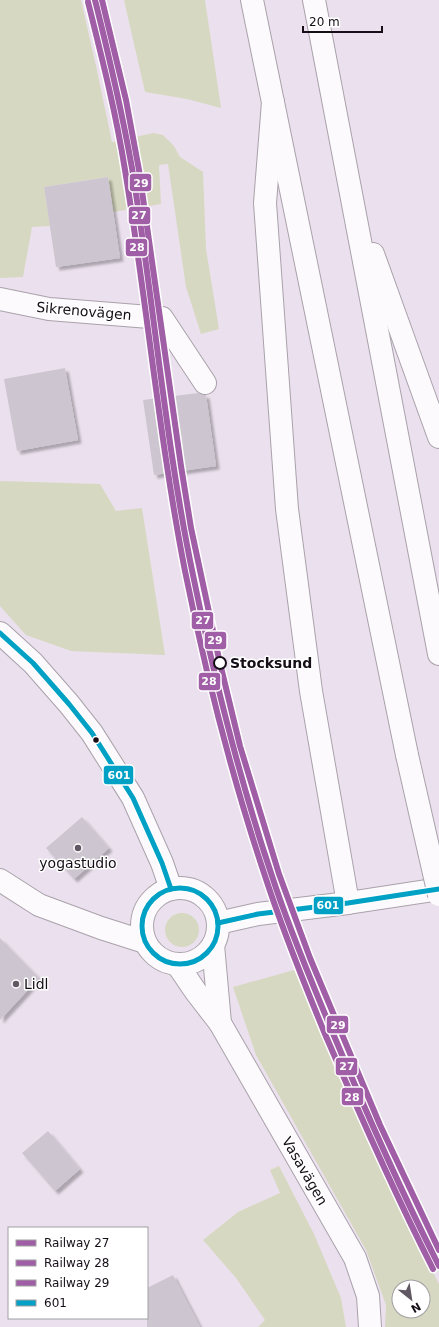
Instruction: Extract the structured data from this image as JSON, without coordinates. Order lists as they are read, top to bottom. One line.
{"streets":{"main road":["Sikrenovägen","Vasavägen"]},"places":["Stocksund","yogastudio","Lidl"],"lines":["rail line 27","rail line 29","rail line 28","transit line 601"],"legend":["Railway 27","Railway 28","Railway 29","601"],"scale_bar":"20 m","north":"bottom right"}
